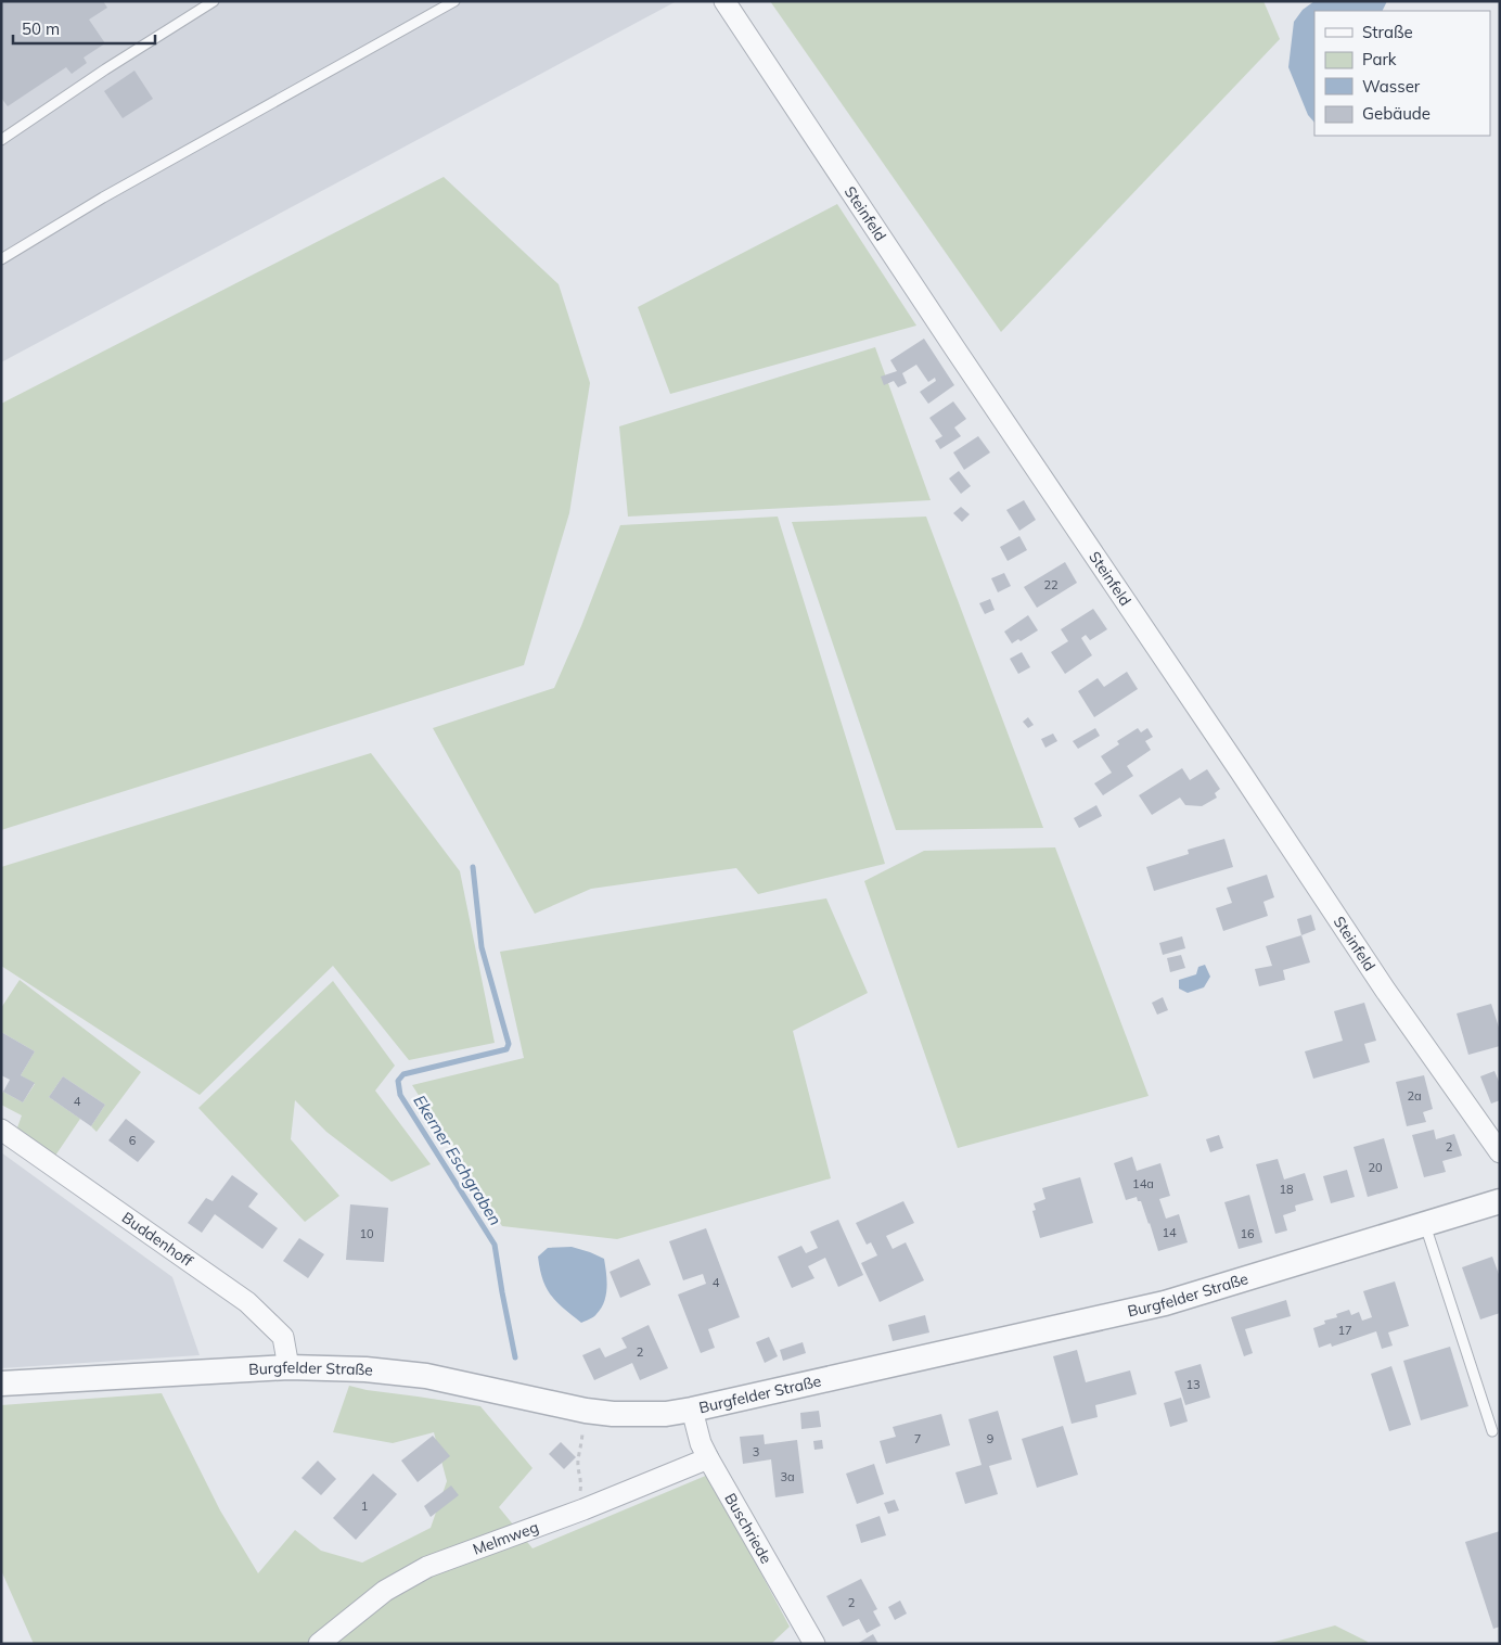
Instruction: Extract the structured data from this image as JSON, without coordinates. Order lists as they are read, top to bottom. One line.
{"streets":{"street":["Steinfeld","Buddenhoff","Burgfelder Straße","Buschriede","Melmweg"]},"crossings":[["Buddenhoff","Burgfelder Straße"],["Burgfelder Straße","Buschriede"],["Buschriede","Melmweg"]],"water":["Ekerner Eschgraben"],"house_numbers":["22","2a","4","6","2","20","14a","18","14","10","16","4","17","2","13","7","9","3","3a","1","2"],"legend":["Straße","Park","Wasser","Gebäude"],"scale_bar":"50 m"}
